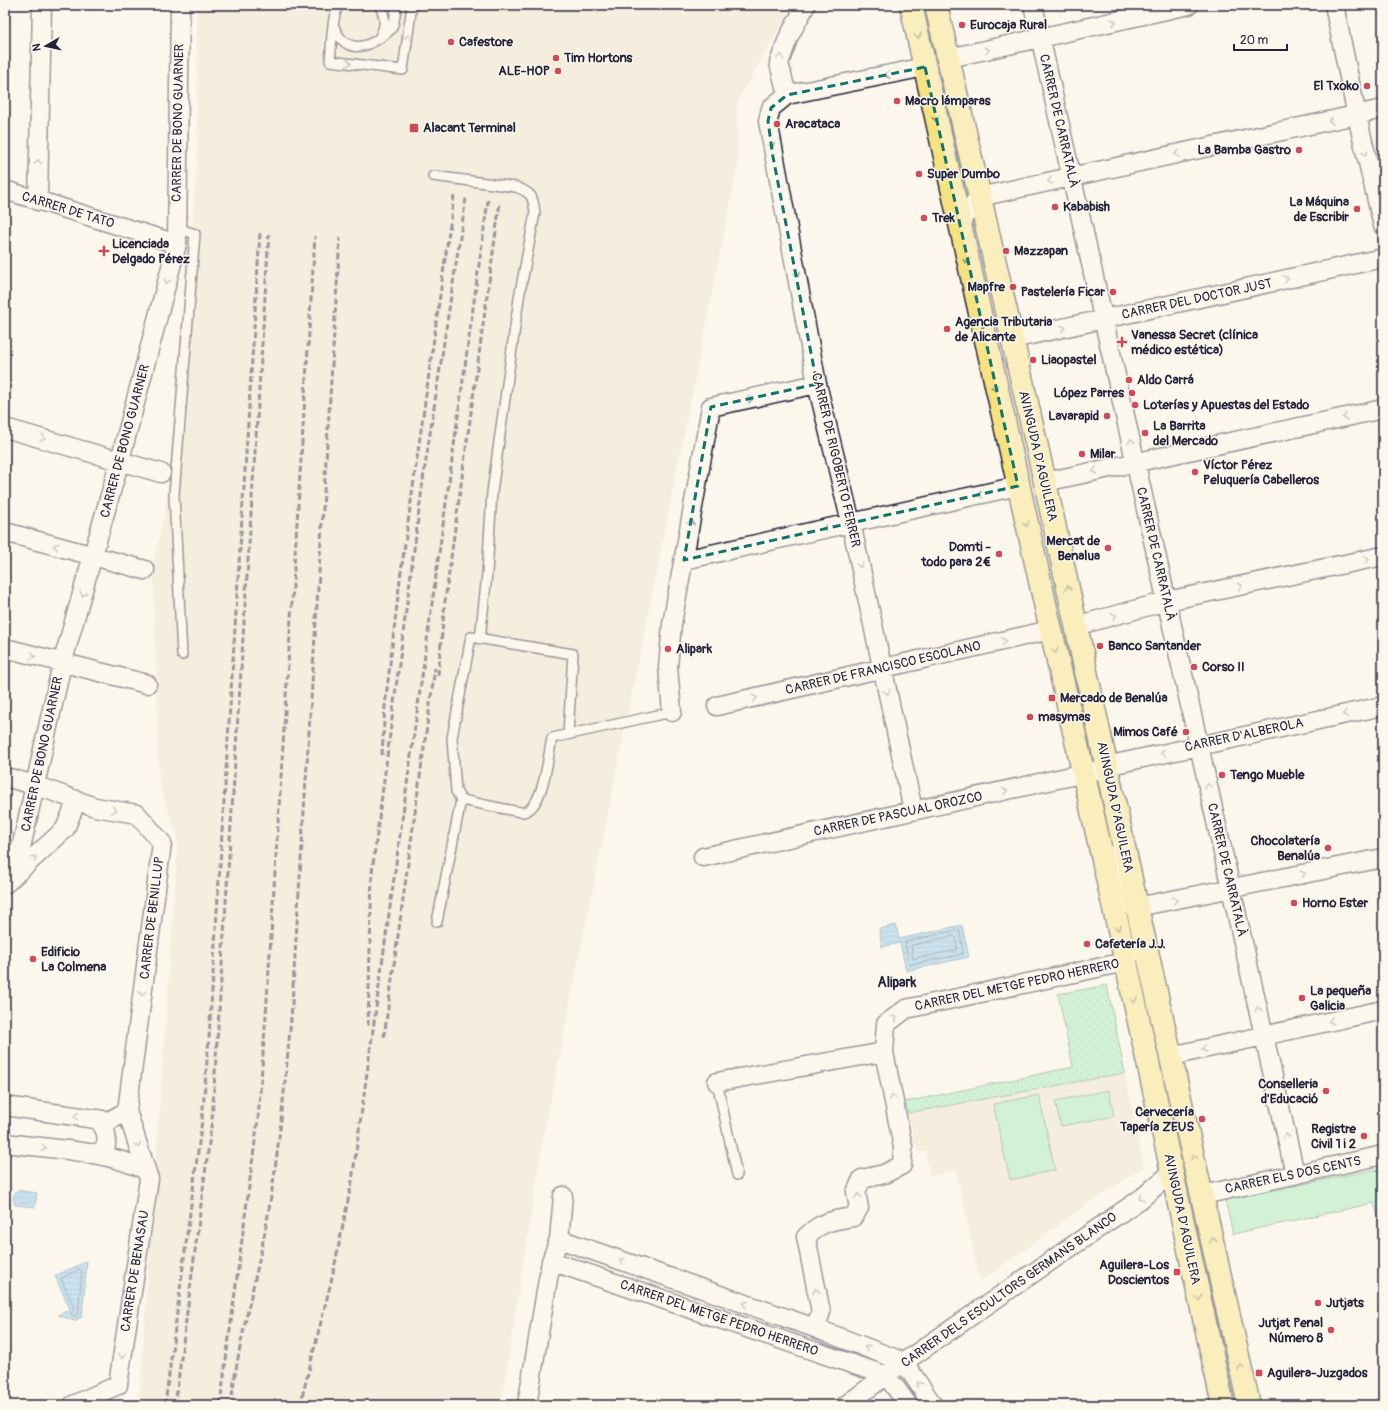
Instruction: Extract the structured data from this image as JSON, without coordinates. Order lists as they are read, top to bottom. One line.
{"streets":{"main road":["AVINGUDA D'AGUILERA"],"street":["CARRER DE CARRATALÀ","CARRER DE BONO GUARNER","CARRER DE TATO","CARRER DEL DOCTOR JUST","CARRER DE RIGOBERTO FERRER","CARRER DE FRANCISCO ESCOLANO","CARRER D'ALBEROLA","CARRER DE PASCUAL OROZCO","CARRER DE BENILLUP","CARRER DEL METGE PEDRO HERRERO","CARRER ELS DOS CENTS","CARRER DE BENASAU","CARRER DELS ESCULTORS GERMANS BLANCO"]},"crossings":[["CARRER DE CARRATALÀ","CARRER DEL DOCTOR JUST"],["CARRER DE CARRATALÀ","CARRER D'ALBEROLA"],["CARRER DE CARRATALÀ","CARRER ELS DOS CENTS"],["CARRER DE BONO GUARNER","CARRER DE TATO"],["CARRER DE BONO GUARNER","CARRER DE BENILLUP"],["CARRER DEL DOCTOR JUST","AVINGUDA D'AGUILERA"],["AVINGUDA D'AGUILERA","CARRER DE FRANCISCO ESCOLANO"],["AVINGUDA D'AGUILERA","CARRER D'ALBEROLA"],["AVINGUDA D'AGUILERA","CARRER DE PASCUAL OROZCO"],["AVINGUDA D'AGUILERA","CARRER DEL METGE PEDRO HERRERO"],["AVINGUDA D'AGUILERA","CARRER ELS DOS CENTS"],["AVINGUDA D'AGUILERA","CARRER DELS ESCULTORS GERMANS BLANCO"],["CARRER DE RIGOBERTO FERRER","CARRER DE FRANCISCO ESCOLANO"],["CARRER DE RIGOBERTO FERRER","CARRER DE PASCUAL OROZCO"],["CARRER D'ALBEROLA","CARRER DE PASCUAL OROZCO"],["CARRER DE BENILLUP","CARRER DE BENASAU"],["CARRER DEL METGE PEDRO HERRERO","CARRER DELS ESCULTORS GERMANS BLANCO"]],"one_way":["CARRER DE CARRATALÀ","CARRER DE RIGOBERTO FERRER","CARRER DE PASCUAL OROZCO","CARRER DE BENILLUP","CARRER DE BENASAU","CARRER DELS ESCULTORS GERMANS BLANCO"],"districts":["Alipark"],"places":{"other":["Eurocaja Rural","Cafestore","Tim Hortons","ALE-HOP","El Txoko","Macro lámparas","Aracataca","La Bamba Gastro","Super Dumbo","Kababish","La Máquina de Escribir","Trek","Mazzapan","Mapfre","Pastelería Ficar","Agencia Tributaria de Alicante","Liaopastel","Aldo Carrá","López Parres","Loterías y Apuestas del Estado","Lavarapid","La Barrita del Mercado","Milar","Víctor Pérez Peluquería Cabelleros","Mercat de Benalua","Domti - todo para 2€","Banco Santander","Alipark","Corso II","masymas","Mimos Café","Tengo Mueble","Chocolatería Benalúa","Horno Ester","Cafetería J.J.","Edificio La Colmena","La pequeña Galicia","Conselleria d'Educació","Cervecería Tapería ZEUS","Registre Civil 1 i 2","Jutjats","Jutjat Penal Número 8"],"transit":["Alacant Terminal","Mercado de Benalúa","Aguilera-Los Doscientos","Aguilera-Juzgados"],"health":["Licenciada Delgado Pérez","Vanessa Secret (clínica médico estética)"]},"scale_bar":"20 m","north":"left"}
